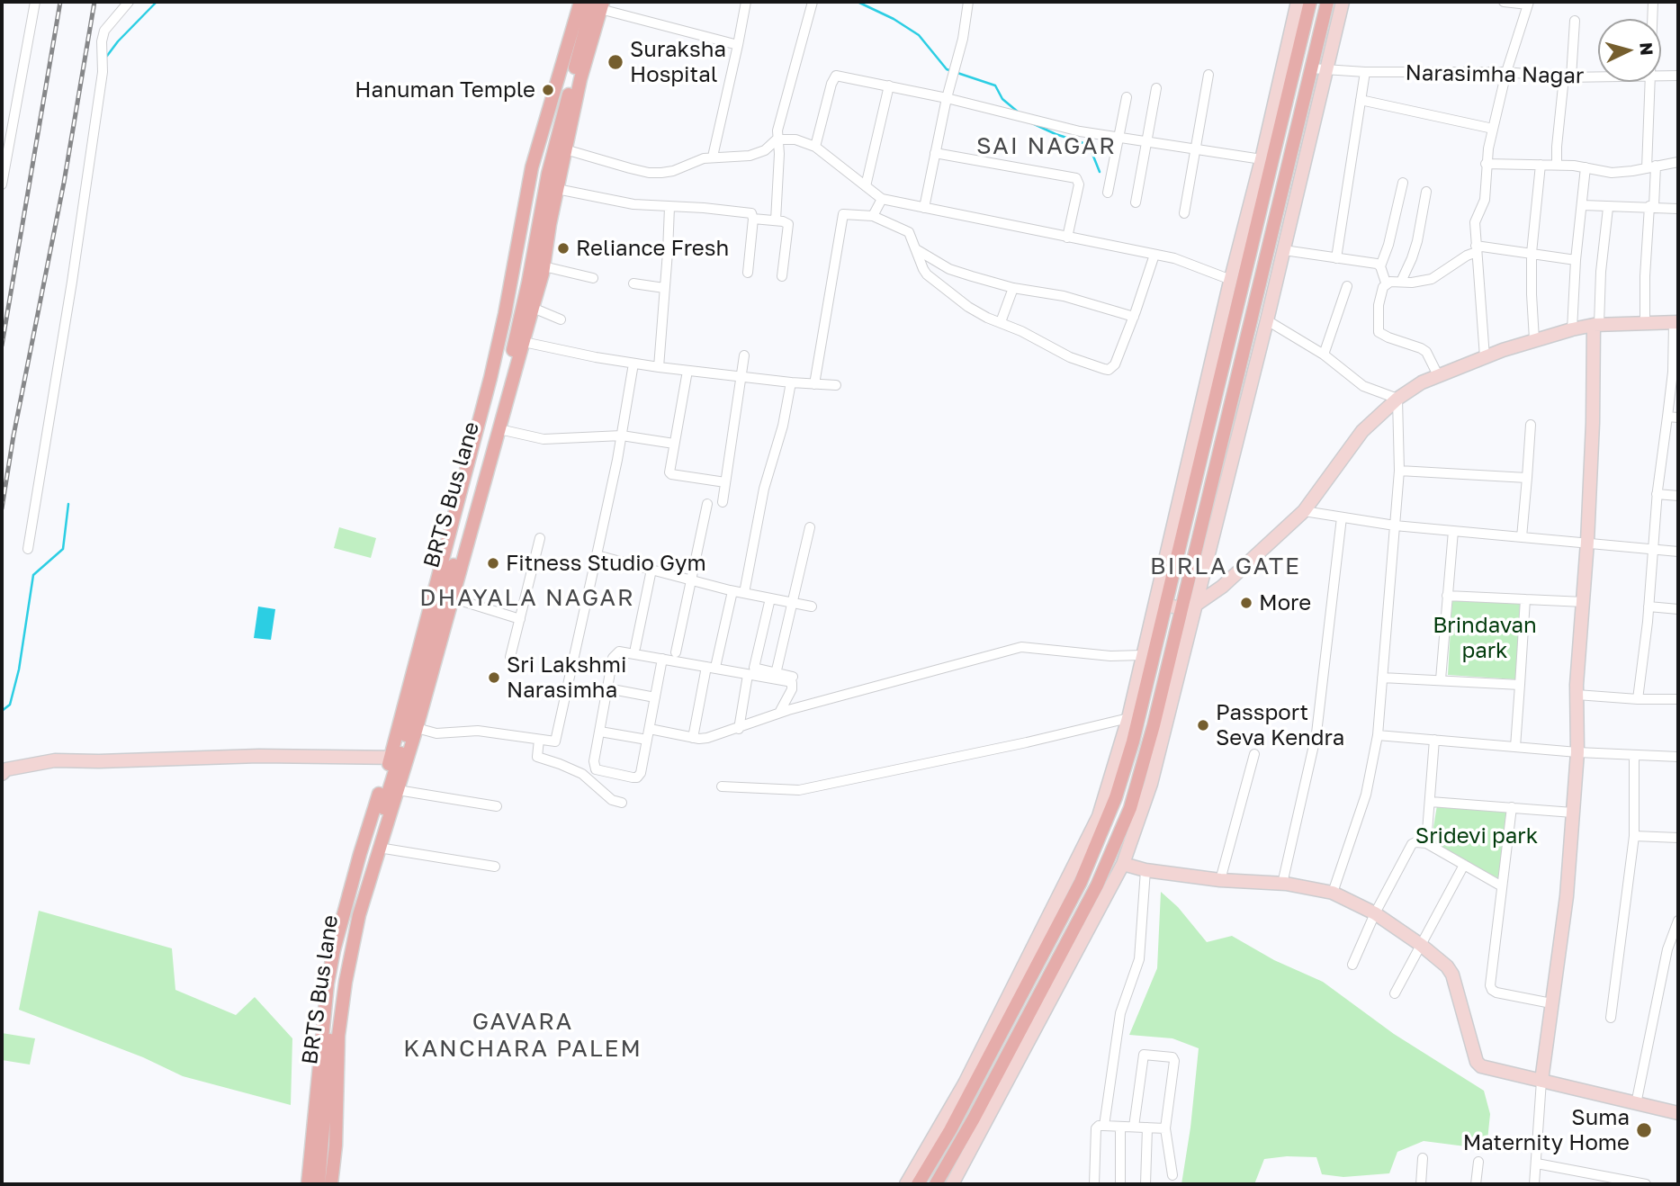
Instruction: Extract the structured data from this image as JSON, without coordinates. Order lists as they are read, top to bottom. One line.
{"streets":{"main road":["BRTS Bus lane"],"street":["Narasimha Nagar"]},"districts":["SAI NAGAR","BIRLA GATE","DHAYALA NAGAR","GAVARA KANCHARA PALEM"],"parks":["Brindavan park","Sridevi park"],"places":["Suraksha Hospital","Hanuman Temple","Reliance Fresh","Fitness Studio Gym","More","Sri Lakshmi Narasimha","Passport Seva Kendra","Suma Maternity Home"],"north":"right"}
